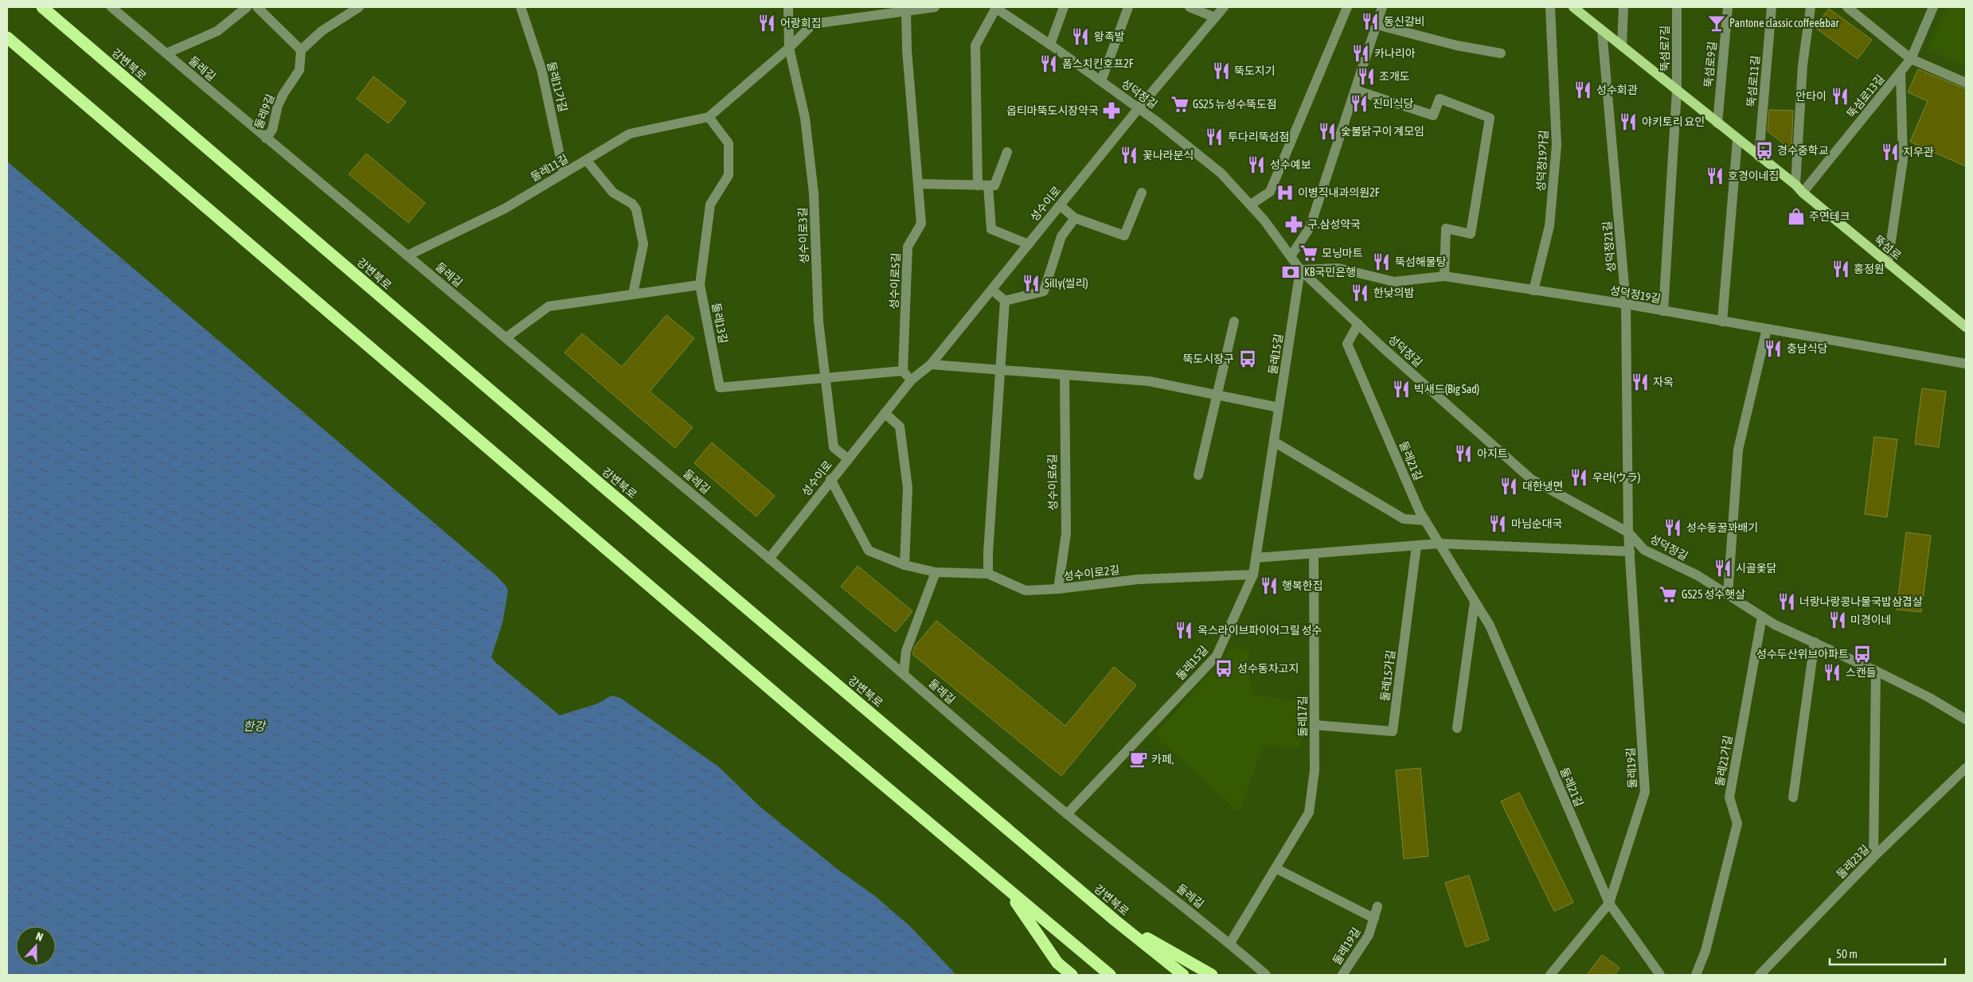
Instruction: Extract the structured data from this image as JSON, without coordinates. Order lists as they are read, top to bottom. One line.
{"streets":{"highway":["강변북로"],"main road":["뚝섬로"],"street":["뚝섬로7길","뚝섬로9길","둘레길","뚝섬로11길","둘레11가길","성덕정길","뚝섬로13길","둘레9길","성덕정19가길","둘레11길","성수이로","성수이로3길","성덕정21길","성수이로5길","성덕정19길","둘레13길","둘레15길","둘레21길","성수이로6길","성수이로2길","둘레15가길","둘레17길","둘레21가길","둘레19길","둘레23길"]},"crossings":[["뚝섬로7길","뚝섬로"],["뚝섬로9길","뚝섬로"],["둘레길","둘레9길"],["둘레길","둘레11길"],["둘레길","성수이로"],["둘레길","둘레15길"],["둘레길","둘레17길"],["뚝섬로11길","뚝섬로"],["둘레11가길","둘레11길"],["성덕정길","성수이로"],["성덕정길","성덕정21길"],["성덕정길","성덕정19길"],["성덕정길","둘레15길"],["성덕정길","둘레21길"],["성덕정길","둘레21가길"],["성덕정길","둘레19길"],["뚝섬로13길","뚝섬로"],["성덕정19가길","성덕정19길"],["둘레11길","성수이로3길"],["둘레11길","성수이로5길"],["성수이로","성수이로3길"],["성수이로","성수이로2길"],["성수이로3길","둘레13길"],["성덕정21길","뚝섬로"],["성덕정21길","성덕정19길"],["성덕정21길","둘레19길"],["성수이로5길","둘레13길"],["성덕정19길","둘레15길"],["둘레15길","성수이로2길"],["둘레21길","둘레19길"],["성수이로6길","성수이로2길"],["둘레15가길","둘레17길"]],"water":["한강"],"places":{"restaurant":["동신갈비","어랑회집","왕족발","카나리아","폼스치킨호프2F","뚝도지기","조개도","성수회관","안타이","진미식당","야키토리 요인","숯불닭구이 계모임","투다리뚝섬점","지우관","꽃나라분식","성수예보","호경이네집","뚝섬해물탕","홍정원","Silly(씰리)","한낮의밤","충남식당","자옥","빅새드(Big Sad)","아지트","우라(ウラ)","대한냉면","마님순대국","성수동꿀꽈배기","시골옻닭","행복한집","너랑나랑콩나물국밥삼겹살","미경이네","옥스라이브파이어그릴 성수","스캔들"],"bar":["Pantone classic coffee&bar"],"supermarket":["GS25 뉴성수뚝도점","모닝마트","GS25 성수햇살"],"pharmacy":["옵티마뚝도시장약국","구.삼성약국"],"bus stop":["경수중학교","뚝도시장구","성수두산위브아파트","성수동차고지"],"hospital":["이병직내과의원2F"],"shop":["주연테크"],"bank":["KB국민은행"],"cafe":["카페,"]},"scale_bar":"50 m","north":"top"}
